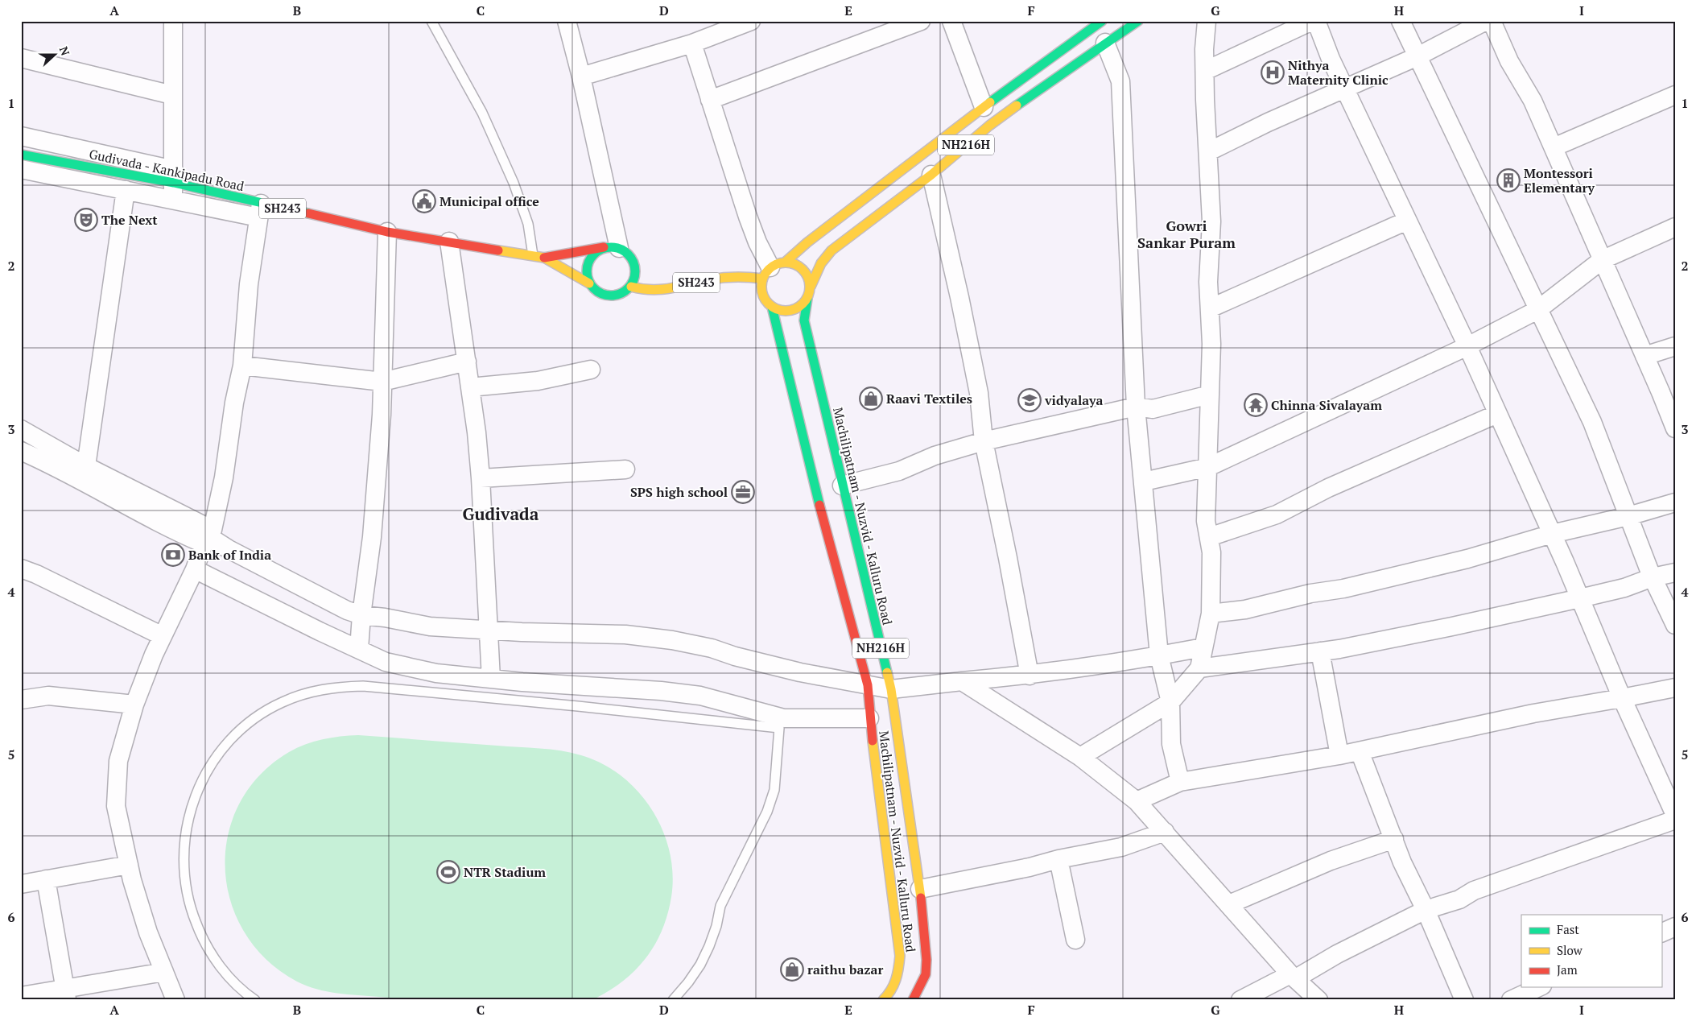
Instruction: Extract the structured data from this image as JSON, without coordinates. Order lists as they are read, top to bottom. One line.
{"streets":{"main road":["NH216H","Gudivada - Kankipadu Road","SH243","Machilipatnam - Nuzvid - Kalluru Road"]},"crossings":[["NH216H","SH243"],["NH216H","Machilipatnam - Nuzvid - Kalluru Road"],["SH243","Machilipatnam - Nuzvid - Kalluru Road"]],"districts":["Gowri Sankar Puram","Gudivada"],"places":{"hospital":["Nithya Maternity Clinic"],"building":["Montessori Elementary"],"public building":["Municipal office"],"theatre":["The Next"],"shop":["Raavi Textiles","raithu bazar"],"school or university":["vidyalaya"],"temple":["Chinna Sivalayam"],"office":["SPS high school"],"bank":["Bank of India"],"sports":["NTR Stadium"]},"legend":["Fast","Slow","Jam"],"north":"right","grid":{"columns":["A","B","C","D","E","F","G","H","I"],"rows":["1","2","3","4","5","6"]}}
